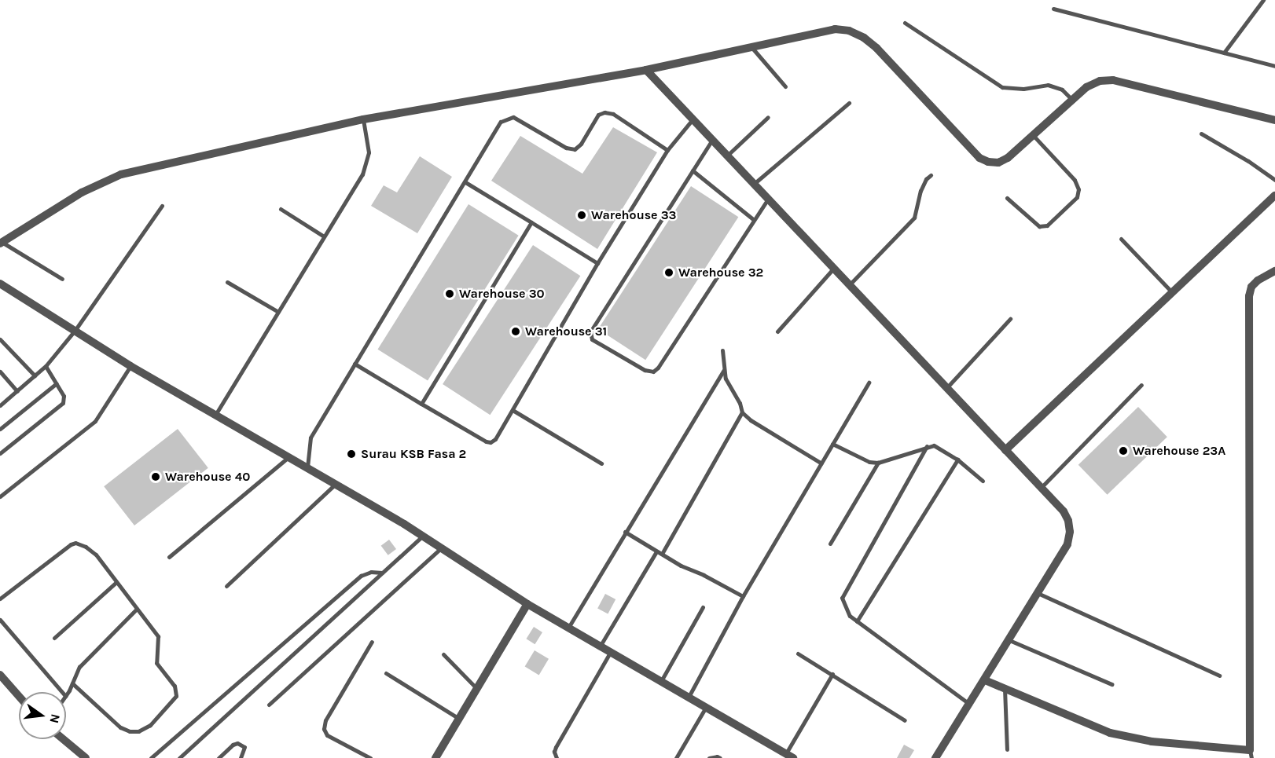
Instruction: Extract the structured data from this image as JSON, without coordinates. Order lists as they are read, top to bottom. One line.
{"places":["Warehouse 33","Warehouse 32","Warehouse 30","Warehouse 31","Warehouse 23A","Surau KSB Fasa 2","Warehouse 40"],"north":"right"}
